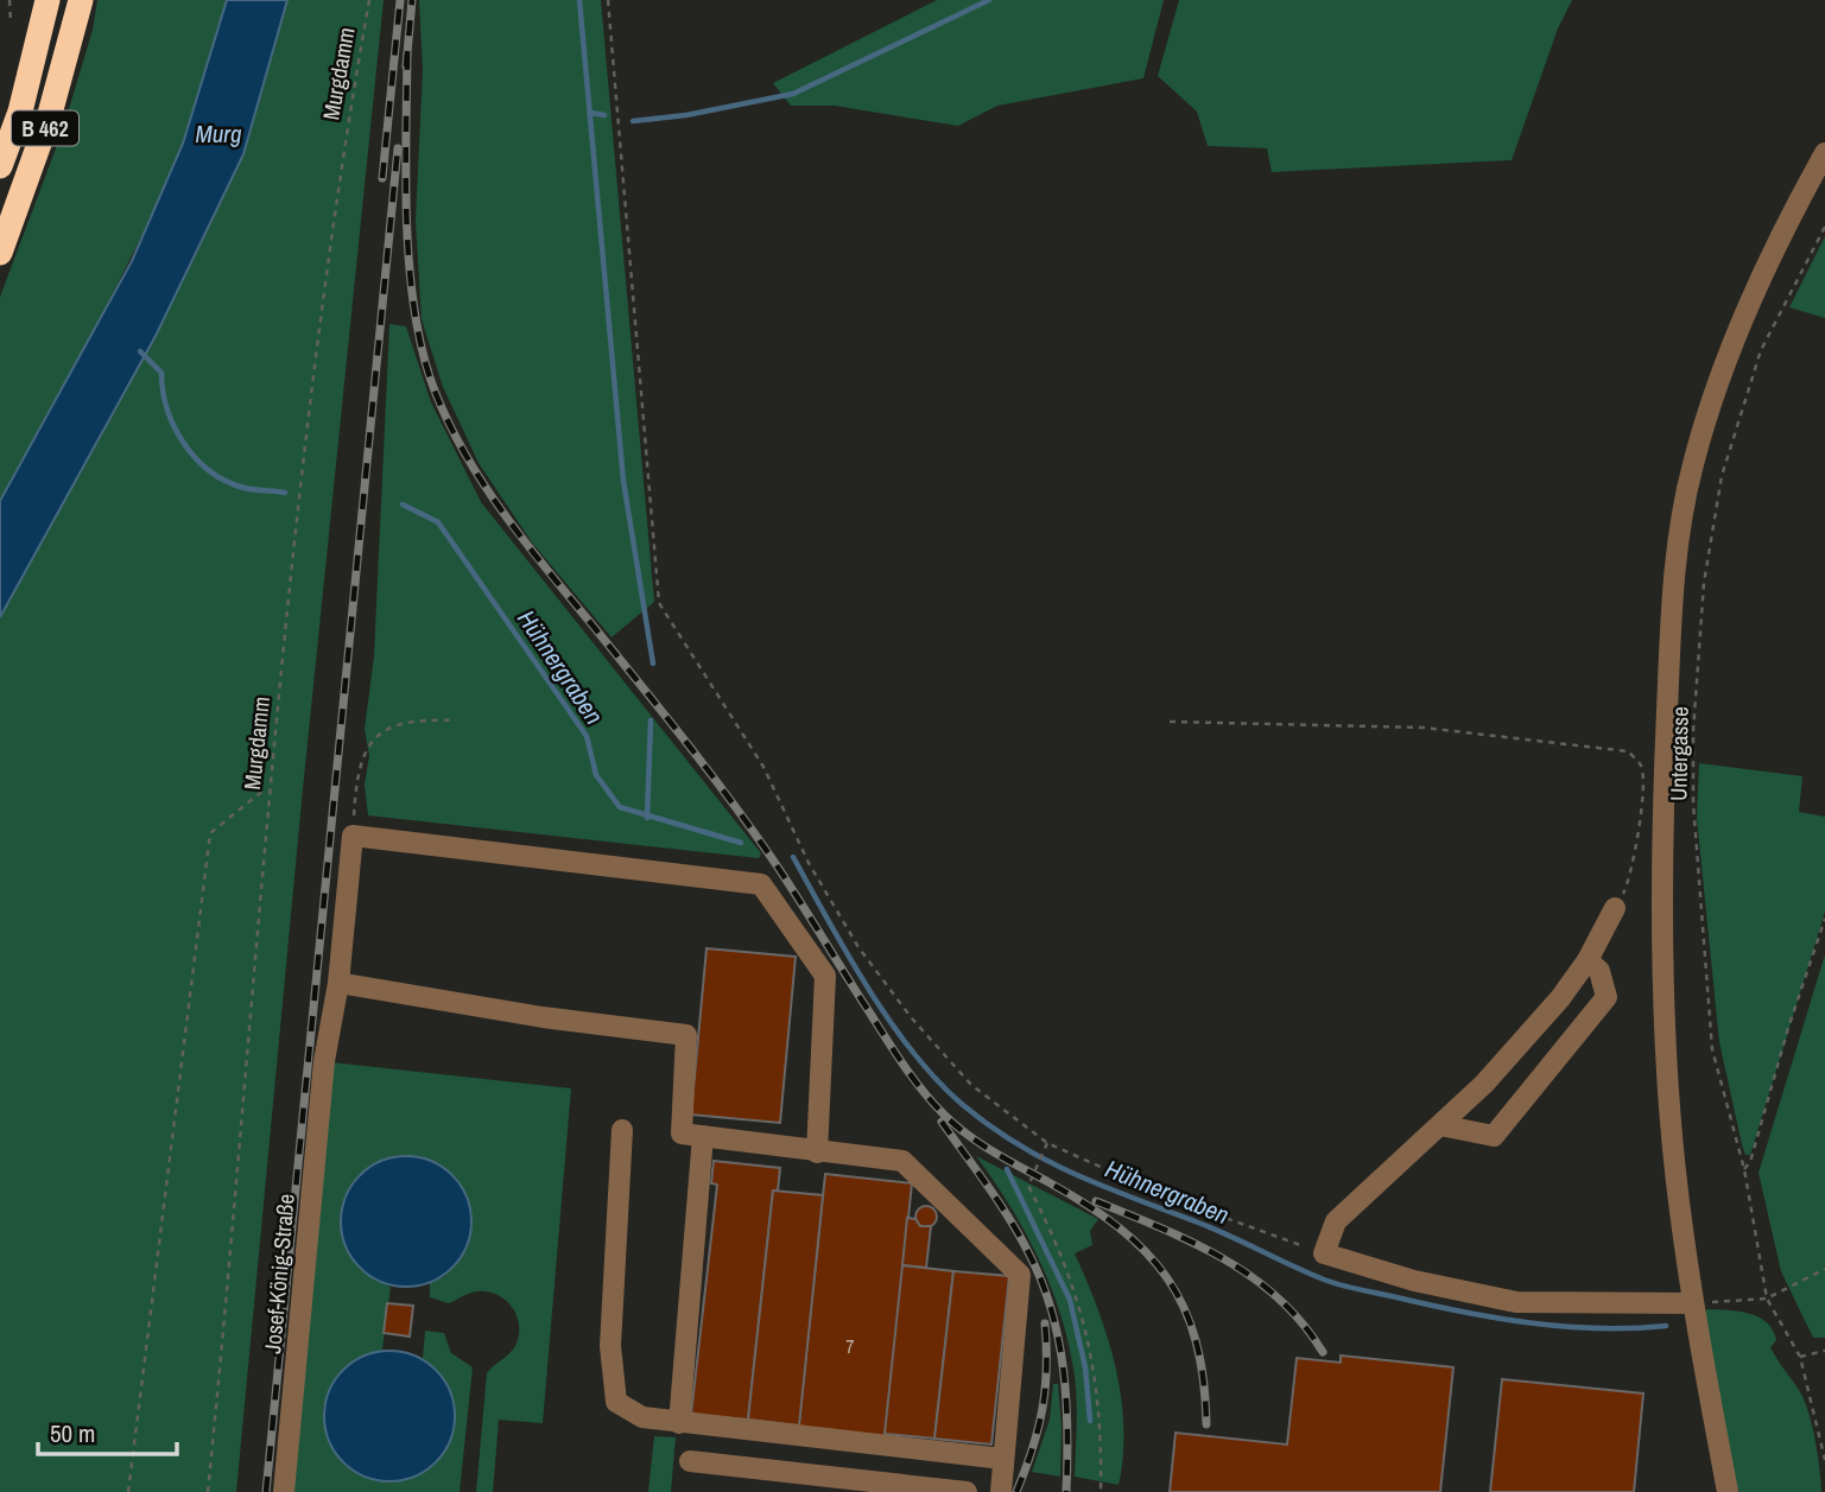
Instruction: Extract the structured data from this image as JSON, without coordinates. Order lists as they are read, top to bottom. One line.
{"streets":{"highway":["B 462"],"street":["Josef-König-Straße"],"path":["Murgdamm","Untergasse"]},"water":["Murg","Hühnergraben"],"house_numbers":["7"],"scale_bar":"50 m"}
